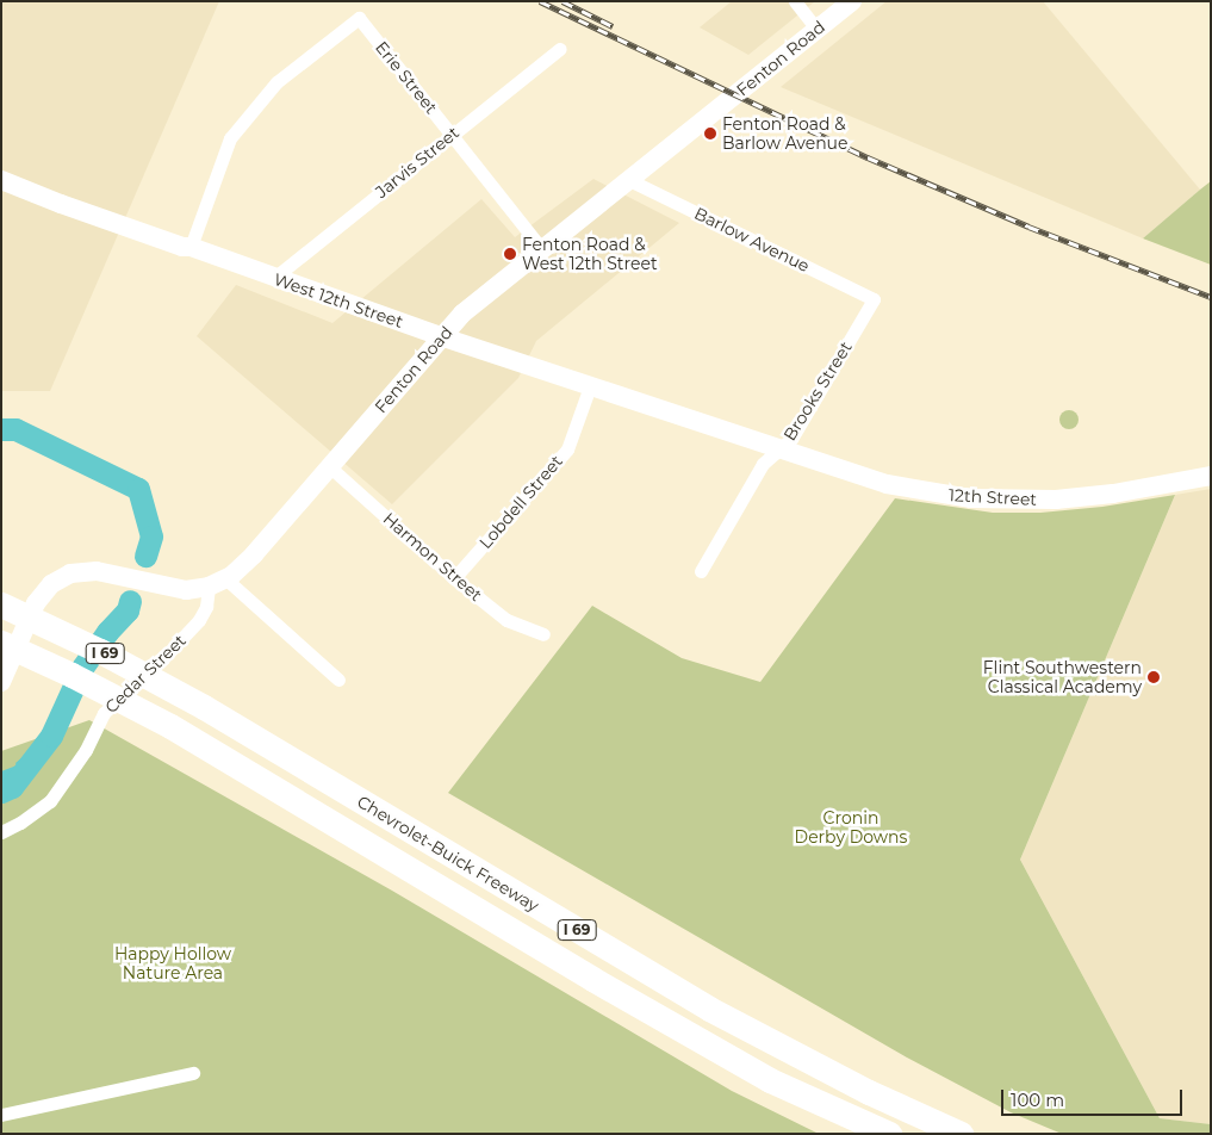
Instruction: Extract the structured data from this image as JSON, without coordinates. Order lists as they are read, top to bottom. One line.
{"streets":{"highway":["I 69","Chevrolet-Buick Freeway"],"street":["Fenton Road","Erie Street","Jarvis Street","Barlow Avenue","West 12th Street","Brooks Street","12th Street","Lobdell Street","Harmon Street","Cedar Street"]},"crossings":[["Fenton Road","Erie Street"],["Fenton Road","Barlow Avenue"],["Fenton Road","West 12th Street"],["Fenton Road","Harmon Street"],["Fenton Road","Cedar Street"],["Erie Street","Jarvis Street"],["Erie Street","West 12th Street"],["Jarvis Street","West 12th Street"],["Barlow Avenue","Brooks Street"],["West 12th Street","Brooks Street"],["West 12th Street","12th Street"],["West 12th Street","Lobdell Street"],["Brooks Street","12th Street"],["Lobdell Street","Harmon Street"]],"parks":["Cronin Derby Downs","Happy Hollow Nature Area"],"places":["Fenton Road & Barlow Avenue","Fenton Road & West 12th Street","Flint Southwestern Classical Academy"],"scale_bar":"100 m"}
